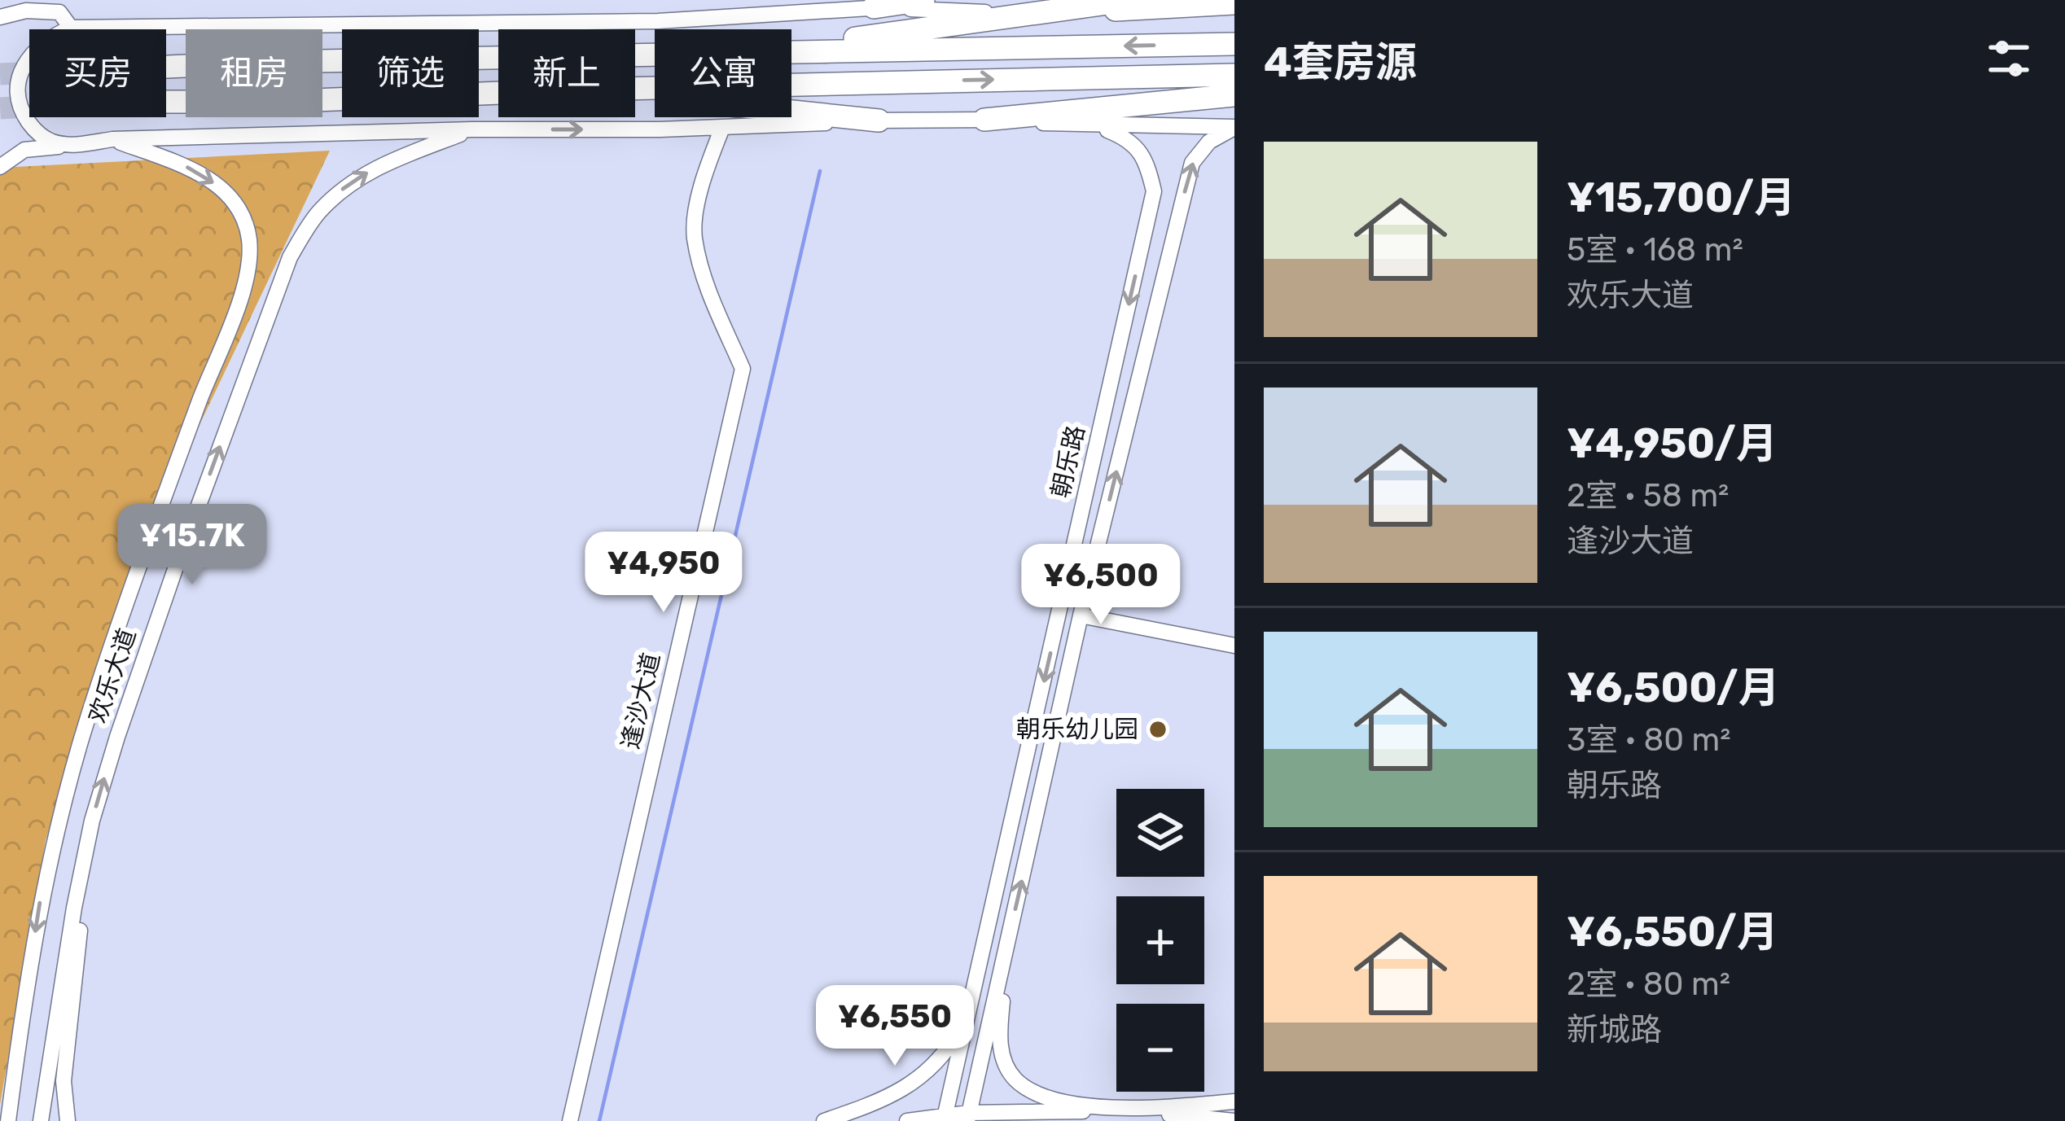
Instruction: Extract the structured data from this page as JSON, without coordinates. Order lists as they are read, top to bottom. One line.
{"streets":{"street":["朝乐路","欢乐大道","逢沙大道"]},"places":["朝乐幼儿园"],"page":{"heading":"4套房源","chip":["买房","租房","筛选","新上","公寓"],"list":[{"name":"¥15,700/月","note":"5室 · 168 m² · 欢乐大道"},{"name":"¥4,950/月","note":"2室 · 58 m² · 逢沙大道"},{"name":"¥6,500/月","note":"3室 · 80 m² · 朝乐路"},{"name":"¥6,550/月","note":"2室 · 80 m² · 新城路"}],"price":["¥15.7K","¥4,950","¥6,500","¥6,550"],"map_buttons":["+","−"]}}
